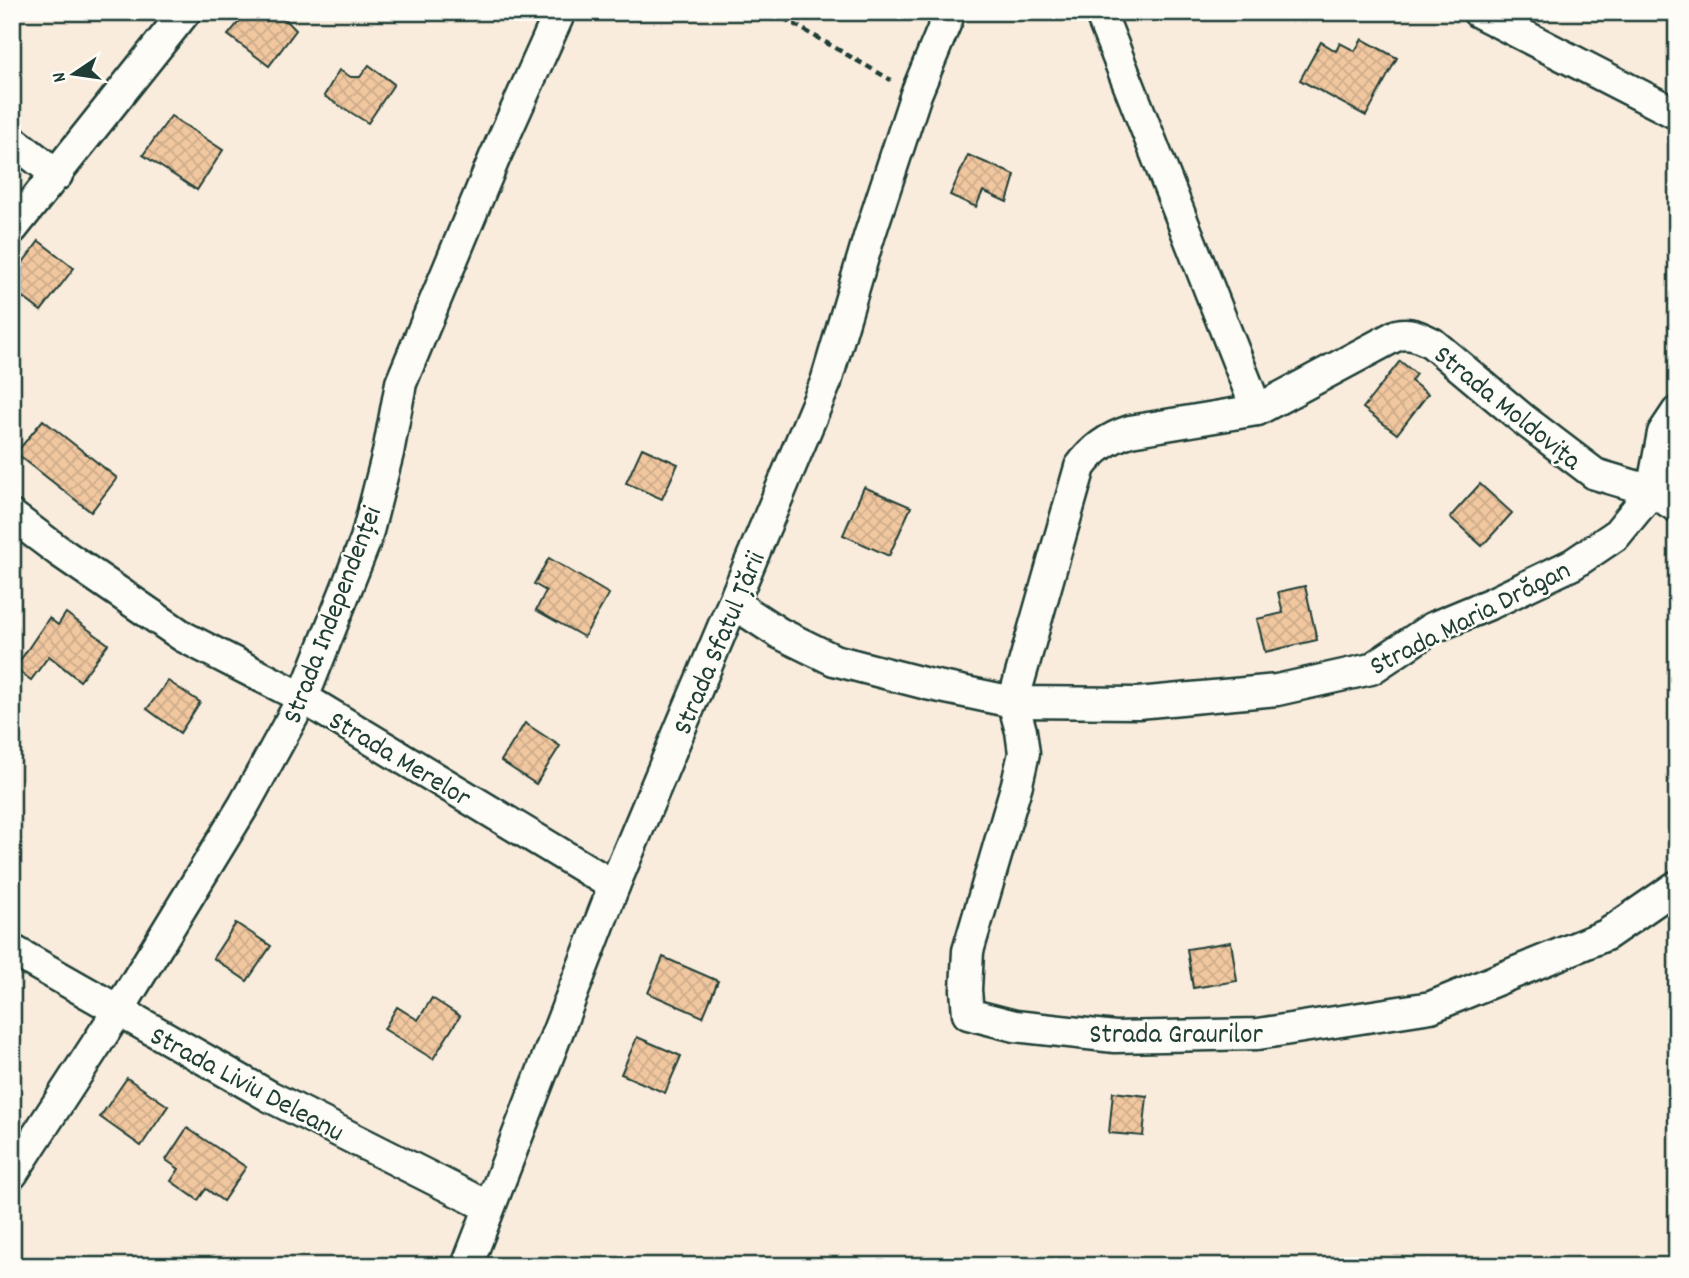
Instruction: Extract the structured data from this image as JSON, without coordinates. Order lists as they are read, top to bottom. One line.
{"streets":{"street":["Strada Moldovița","Strada Independenței","Strada Maria Drăgan","Strada Sfatul Țării","Strada Merelor","Strada Graurilor","Strada Liviu Deleanu"]},"crossings":[["Strada Moldovița","Strada Maria Drăgan"],["Strada Moldovița","Strada Graurilor"],["Strada Independenței","Strada Merelor"],["Strada Independenței","Strada Liviu Deleanu"],["Strada Maria Drăgan","Strada Sfatul Țării"],["Strada Maria Drăgan","Strada Graurilor"],["Strada Sfatul Țării","Strada Merelor"],["Strada Sfatul Țării","Strada Liviu Deleanu"]],"north":"left"}
